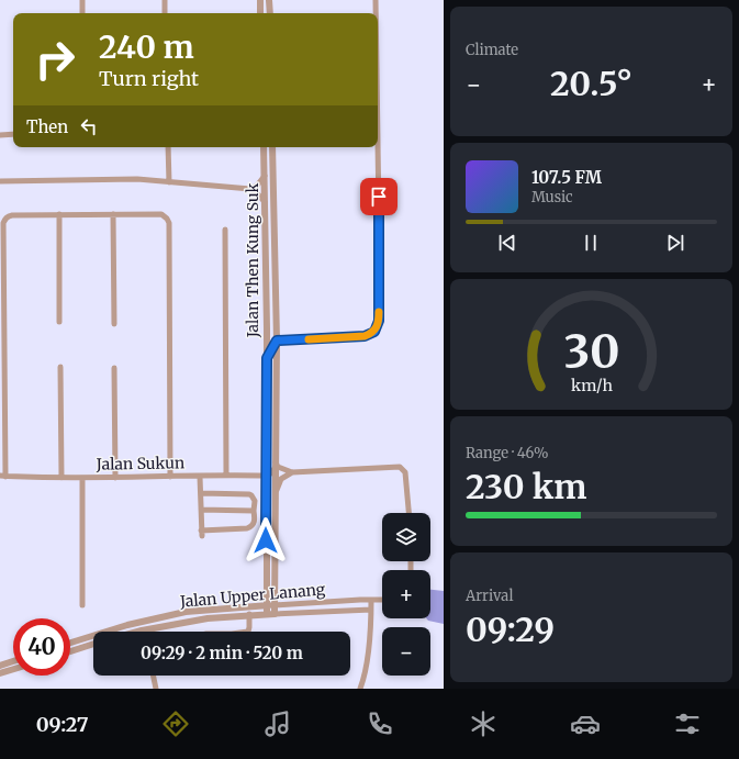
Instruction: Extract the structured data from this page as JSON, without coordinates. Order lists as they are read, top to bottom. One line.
{"streets":{"street":["Jalan Then Kung Suk","Jalan Sukun","Jalan Upper Lanang"]},"crossings":[["Jalan Then Kung Suk","Jalan Sukun"],["Jalan Then Kung Suk","Jalan Upper Lanang"]],"page":{"tile":["Climate",["Range · 46%","230 km"],["Arrival","09:29"]],"turn":["240 m","Turn right"],"heat":["−","20.5°","+"],"then":"Then","song":["107.5 FM","Music"],"map_buttons":["+","−"],"limit":"40","trip":"09:29 · 2 min · 520 m","tabs":"09:27","gauge":["30","km/h"]}}
